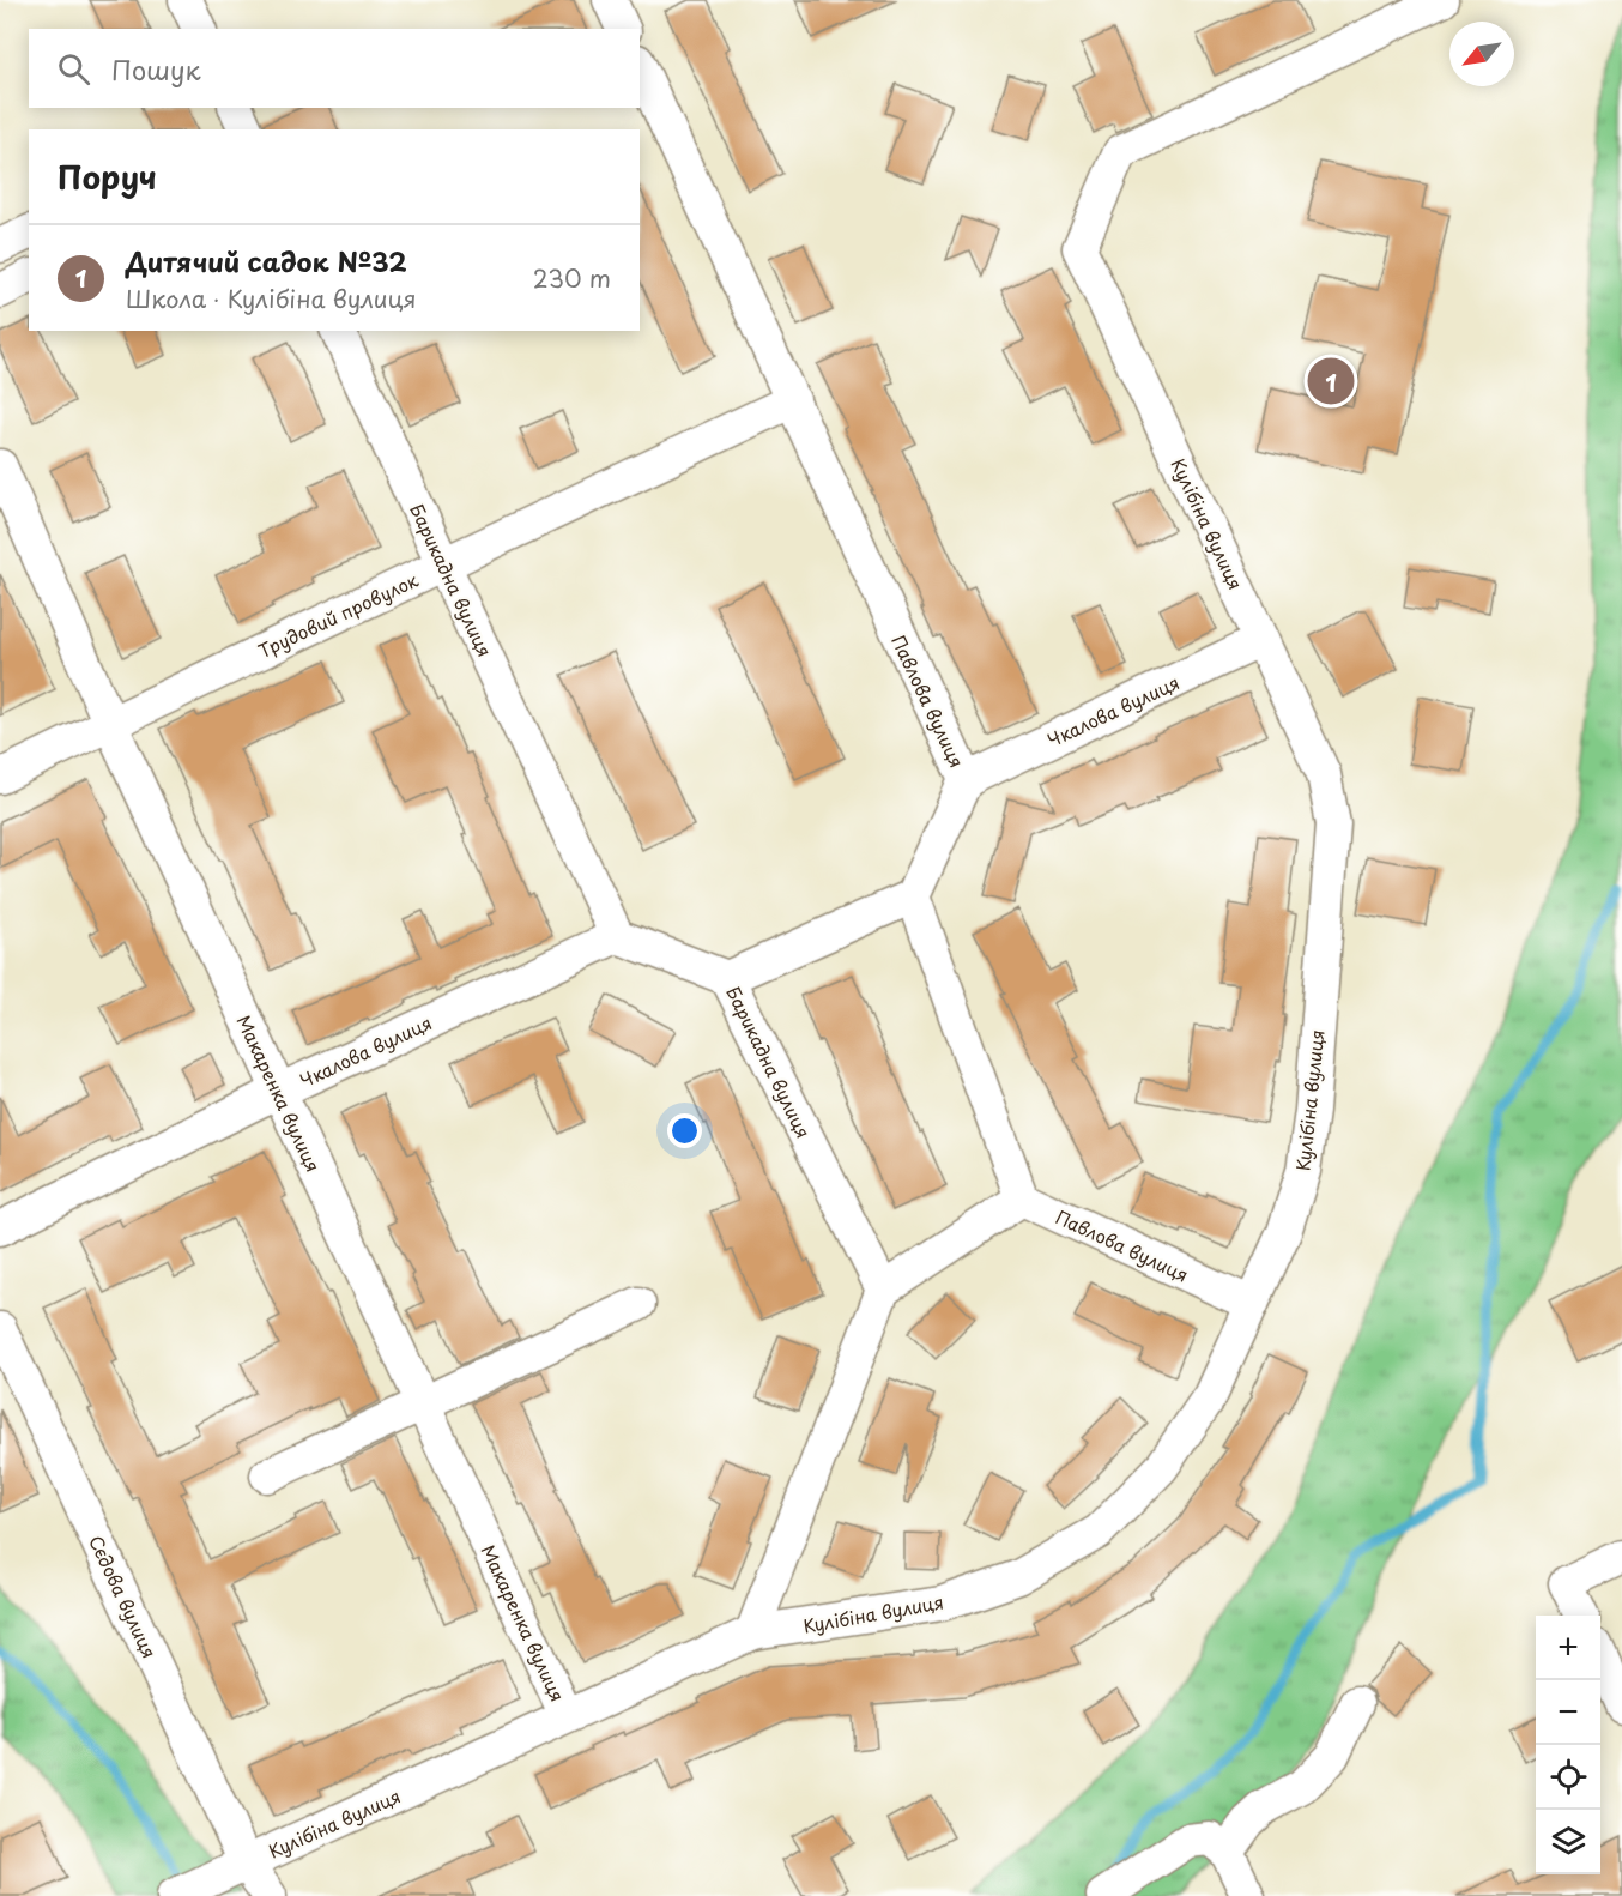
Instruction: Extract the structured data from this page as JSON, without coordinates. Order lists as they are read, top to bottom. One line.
{"streets":{"street":["Кулібіна вулиця","Барикадна вулиця","Трудовий провулок","Павлова вулиця","Чкалова вулиця","Макаренка вулиця","Сєдова вулиця"]},"crossings":[["Кулібіна вулиця","Павлова вулиця"],["Кулібіна вулиця","Чкалова вулиця"],["Кулібіна вулиця","Макаренка вулиця"],["Кулібіна вулиця","Сєдова вулиця"],["Барикадна вулиця","Трудовий провулок"],["Барикадна вулиця","Чкалова вулиця"],["Трудовий провулок","Павлова вулиця"],["Трудовий провулок","Макаренка вулиця"],["Павлова вулиця","Чкалова вулиця"],["Чкалова вулиця","Макаренка вулиця"]],"north":"bottom left","page":{"search":"Пошук","heading":"Поруч","list":[{"mark":"1","name":"Дитячий садок №32","note":"Школа · Кулібіна вулиця","value":"230 m"}],"pins":"1","map_buttons":["+","−"]}}
